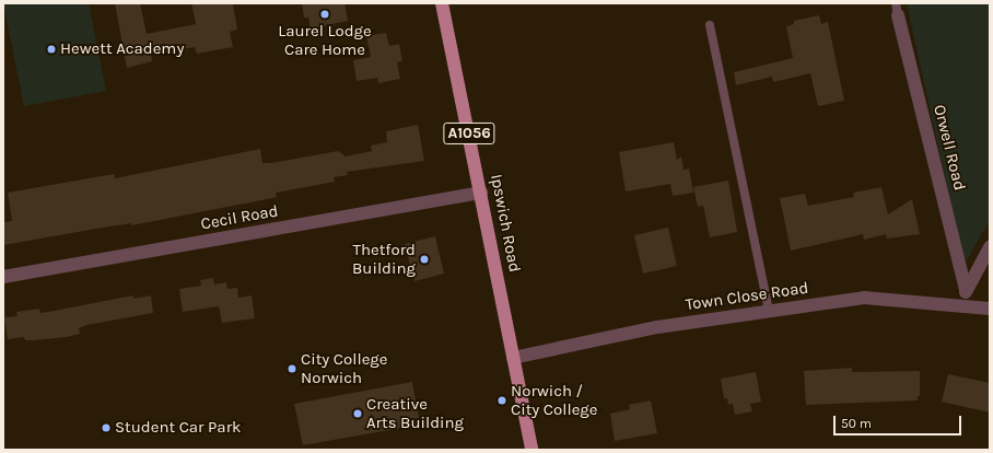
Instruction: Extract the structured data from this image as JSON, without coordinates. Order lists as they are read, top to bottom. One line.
{"streets":{"main road":["A1056","Ipswich Road"],"street":["Orwell Road","Cecil Road","Town Close Road"]},"crossings":[["Cecil Road","Ipswich Road"],["Ipswich Road","Town Close Road"]],"places":["Laurel Lodge Care Home","Hewett Academy","Thetford Building","City College Norwich","Norwich / City College","Creative Arts Building","Student Car Park"],"scale_bar":"50 m"}
